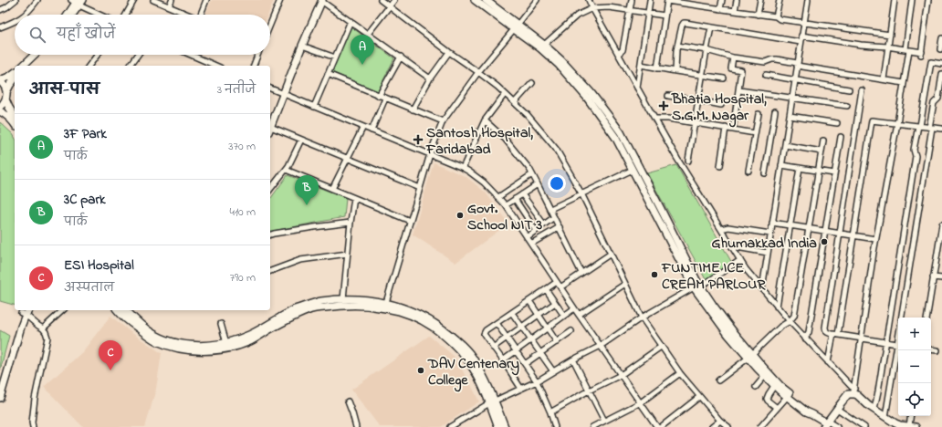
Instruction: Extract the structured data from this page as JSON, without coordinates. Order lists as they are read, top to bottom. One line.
{"places":{"health":["Bhatia Hospital, S.G.M. Nagar","Santosh Hospital, Faridabad"],"other":["Govt. School NIT 3","Ghumakkad India","FUNTIME ICE CREAM PARLOUR","DAV Centenary College"]},"page":{"search":"यहाँ खोजें","pins":["A","B","C"],"heading":["आस-पास","3 नतीजे"],"list":[{"mark":"A","name":"3F Park","note":"पार्क","value":"370 m"},{"mark":"B","name":"3C park","note":"पार्क","value":"410 m"},{"mark":"C","name":"ESI Hospital","note":"अस्पताल","value":"790 m"}],"map_buttons":["+","−"]}}
